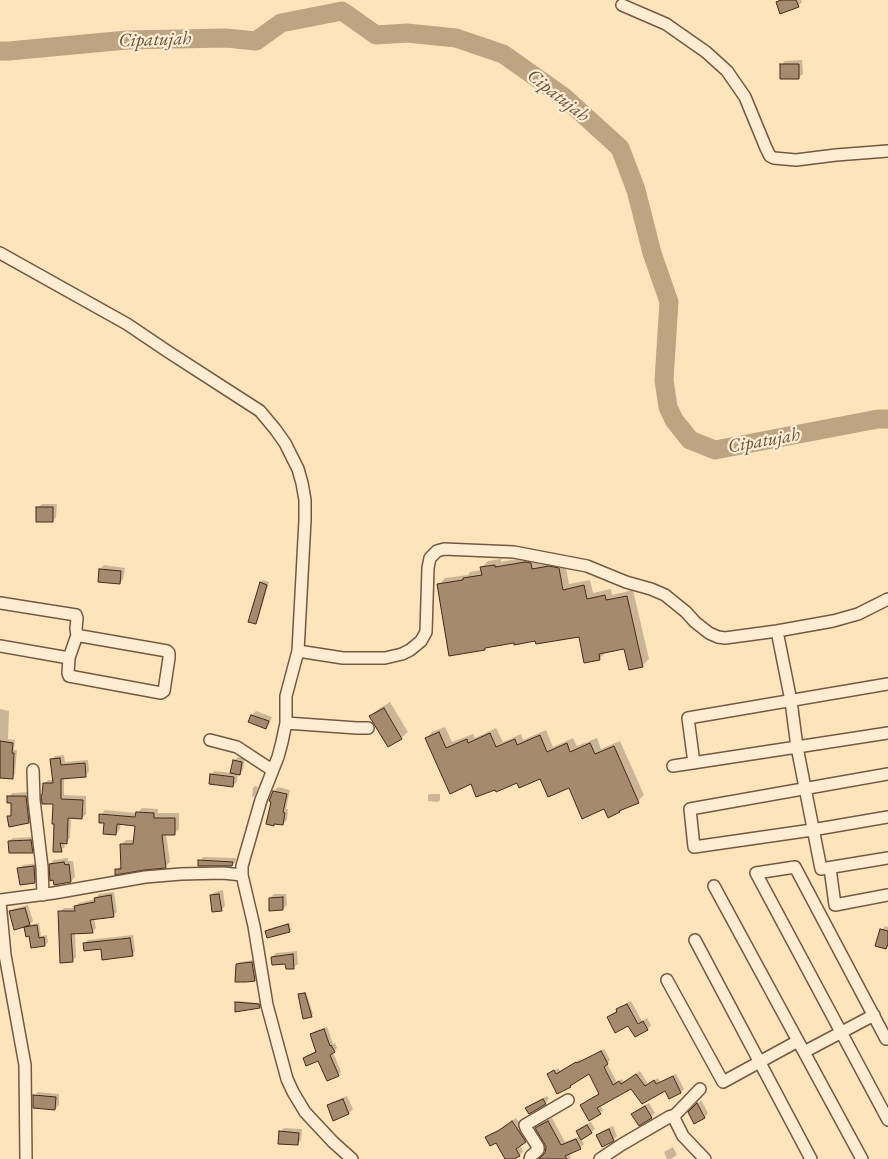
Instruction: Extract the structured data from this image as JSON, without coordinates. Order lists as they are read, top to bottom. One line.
{"water":["Cipatujah"]}
